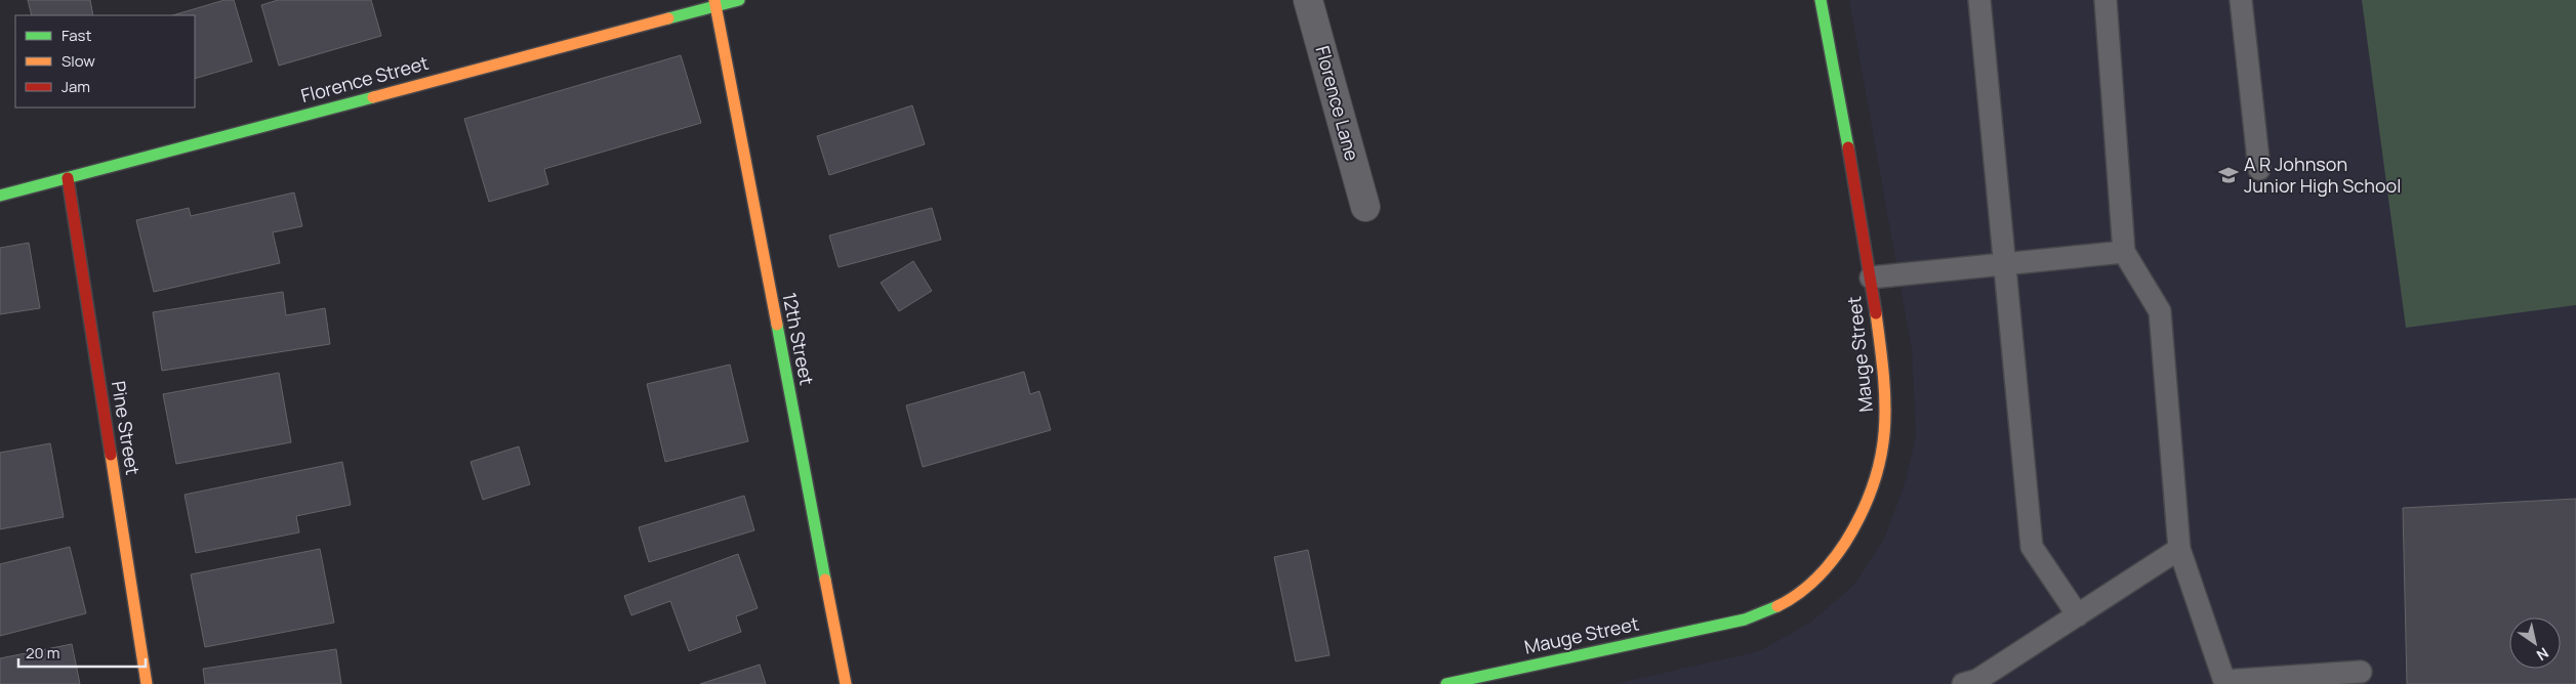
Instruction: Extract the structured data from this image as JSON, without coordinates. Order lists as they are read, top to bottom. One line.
{"streets":{"street":["Florence Street","Florence Lane","12th Street","Mauge Street","Pine Street"]},"crossings":[["Florence Street","12th Street"],["Florence Street","Pine Street"]],"places":{"school or university":["A R Johnson Junior High School"]},"legend":["Fast","Slow","Jam"],"scale_bar":"20 m","north":"bottom right"}
